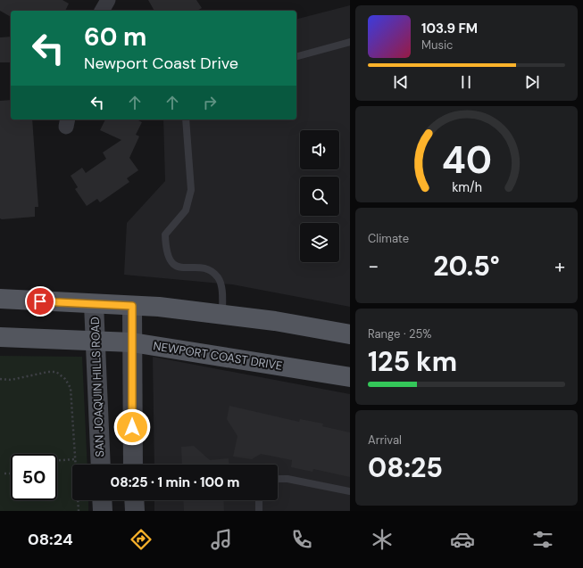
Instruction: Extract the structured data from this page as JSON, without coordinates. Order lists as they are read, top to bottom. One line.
{"streets":{"main road":["NEWPORT COAST DRIVE","SAN JOAQUIN HILLS ROAD"]},"crossings":[["NEWPORT COAST DRIVE","SAN JOAQUIN HILLS ROAD"]],"page":{"turn":["60 m","Newport Coast Drive"],"song":["103.9 FM","Music"],"tile":["Climate",["Range · 25%","125 km"],["Arrival","08:25"]],"heat":["−","20.5°","+"],"limit":"50","trip":"08:25 · 1 min · 100 m","tabs":"08:24","gauge":["40","km/h"]}}
